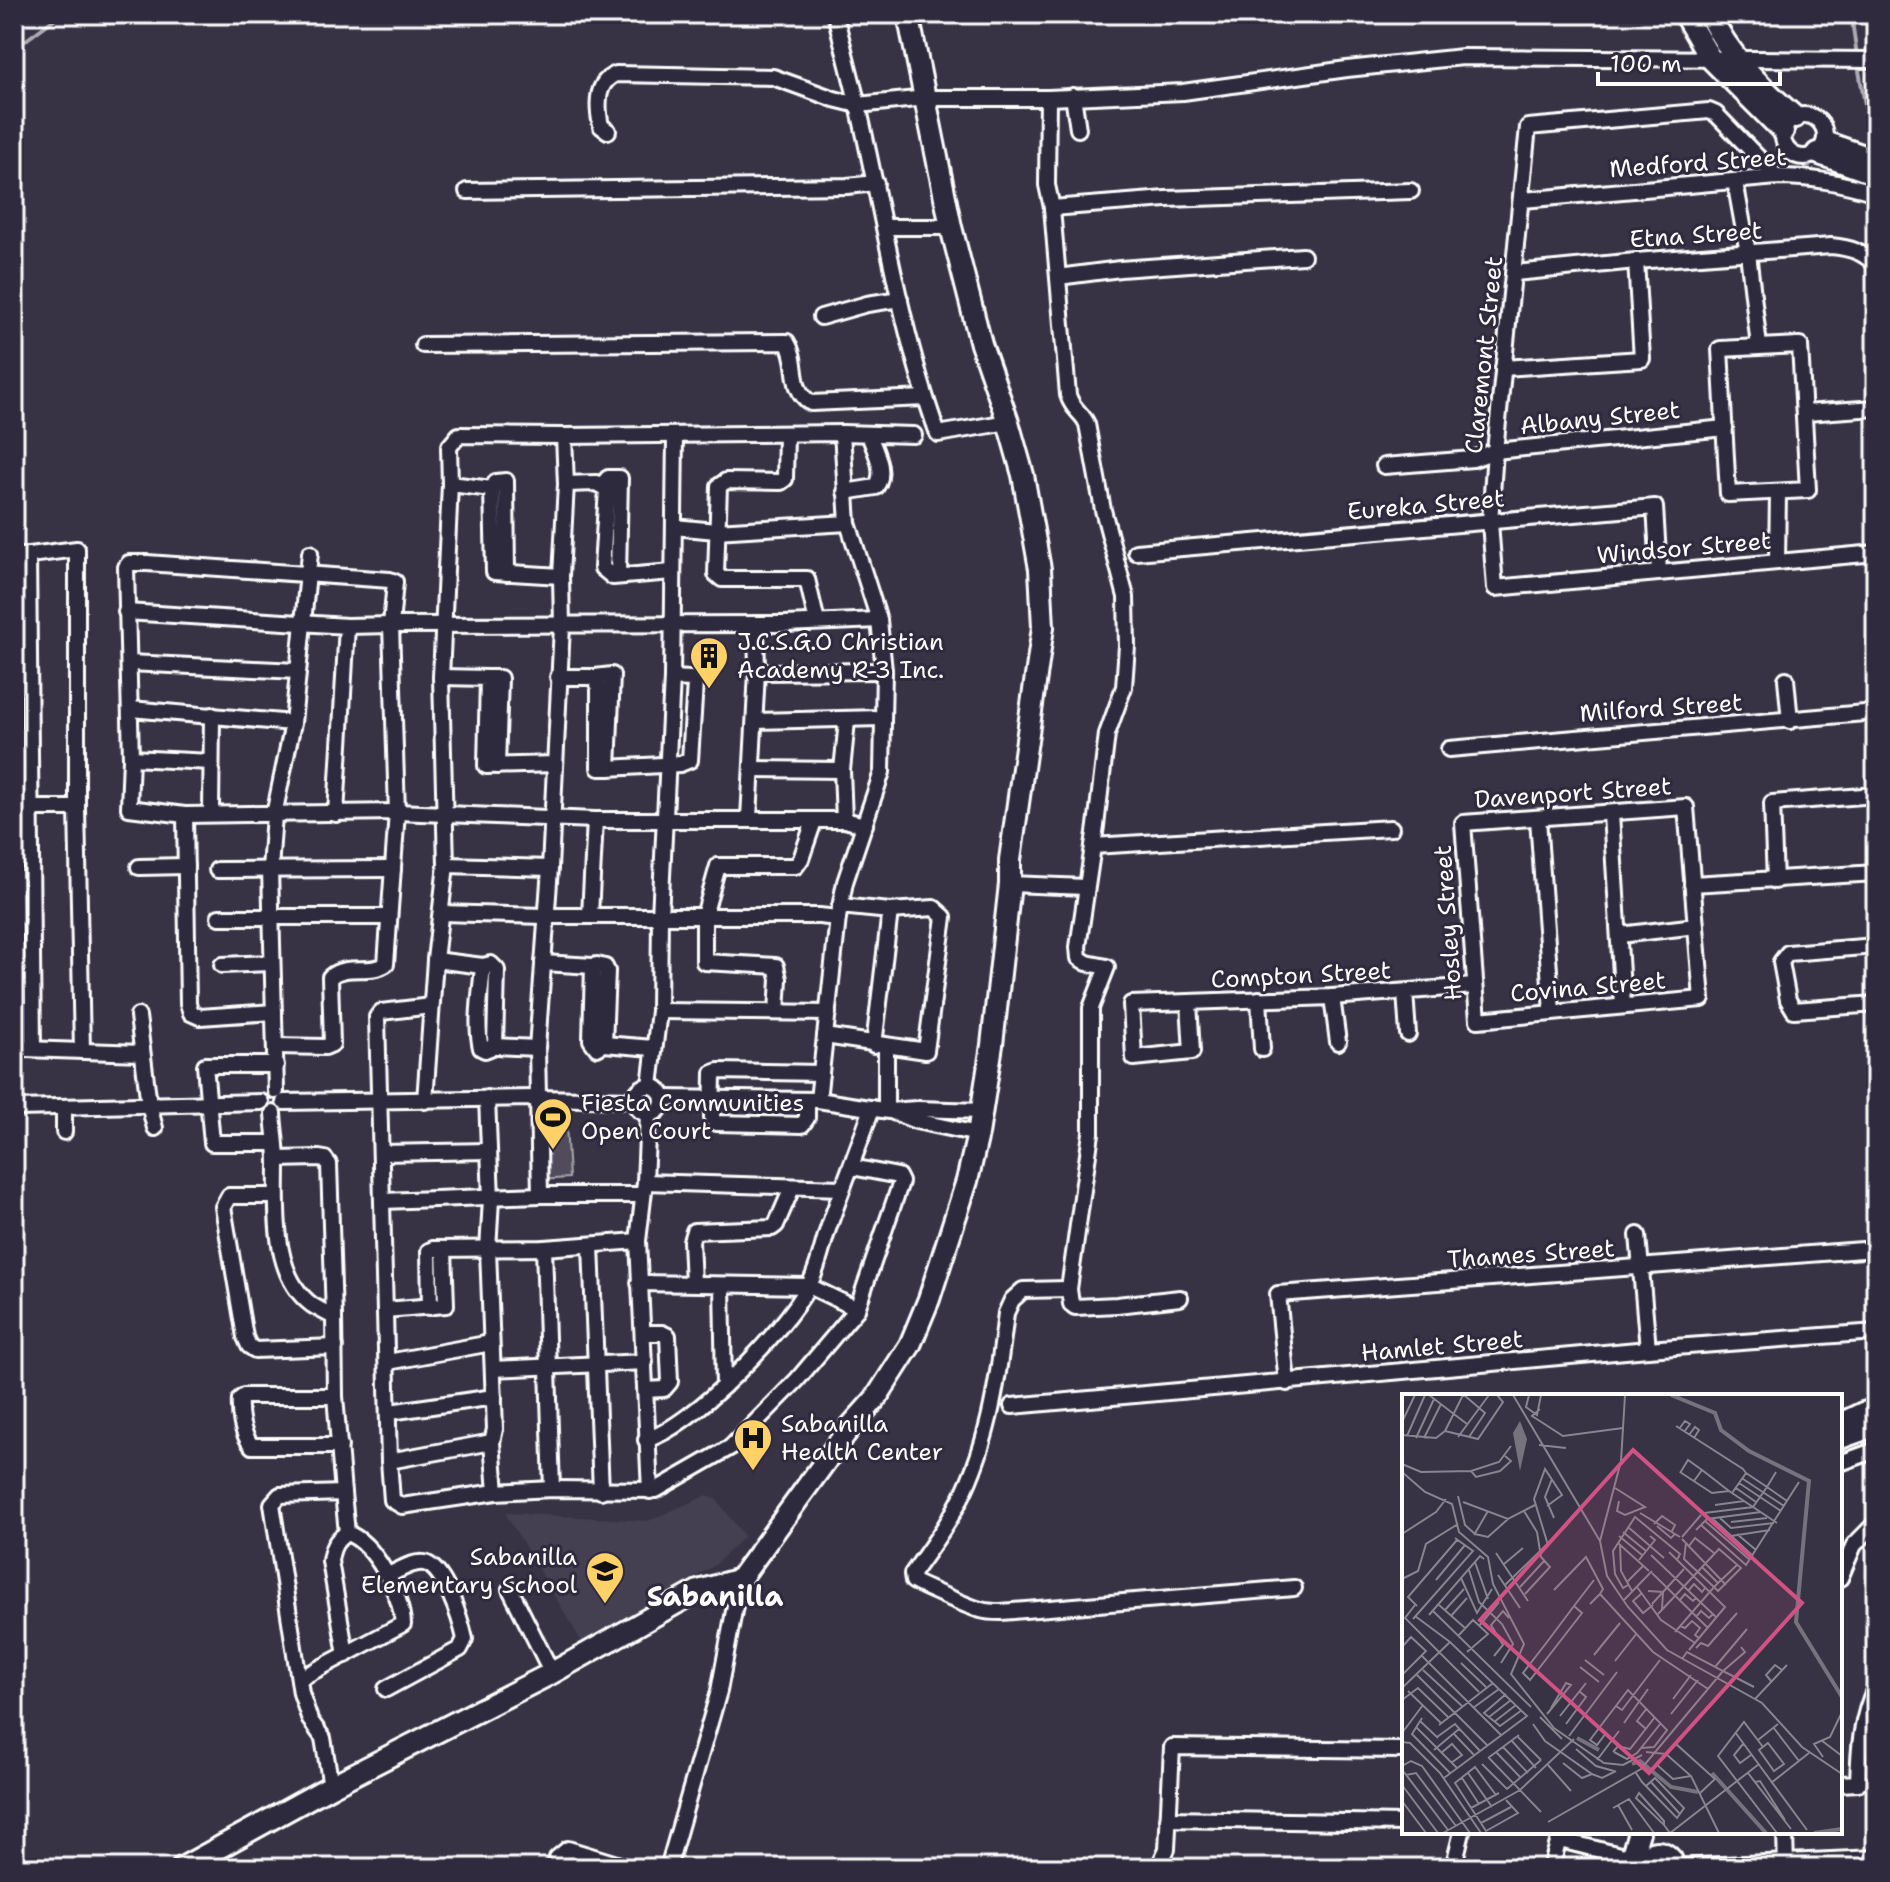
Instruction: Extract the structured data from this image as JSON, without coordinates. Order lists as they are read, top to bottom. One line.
{"streets":{"street":["Medford Street","Etna Street","Claremont Street","Albany Street","Eureka Street","Windsor Street","Milford Street","Davenport Street","Hosley Street","Compton Street","Covina Street","Thames Street","Hamlet Street"]},"crossings":[["Medford Street","Claremont Street"],["Etna Street","Claremont Street"],["Claremont Street","Albany Street"],["Claremont Street","Eureka Street"],["Claremont Street","Windsor Street"],["Eureka Street","Windsor Street"],["Davenport Street","Hosley Street"],["Hosley Street","Compton Street"],["Hosley Street","Covina Street"],["Thames Street","Hamlet Street"]],"districts":["Sabanilla"],"places":{"building":["J.C.S.G.O Christian Academy R-3 Inc."],"sports":["Fiesta Communities Open Court"],"hospital":["Sabanilla Health Center"],"school or university":["Sabanilla Elementary School"]},"scale_bar":"100 m"}
